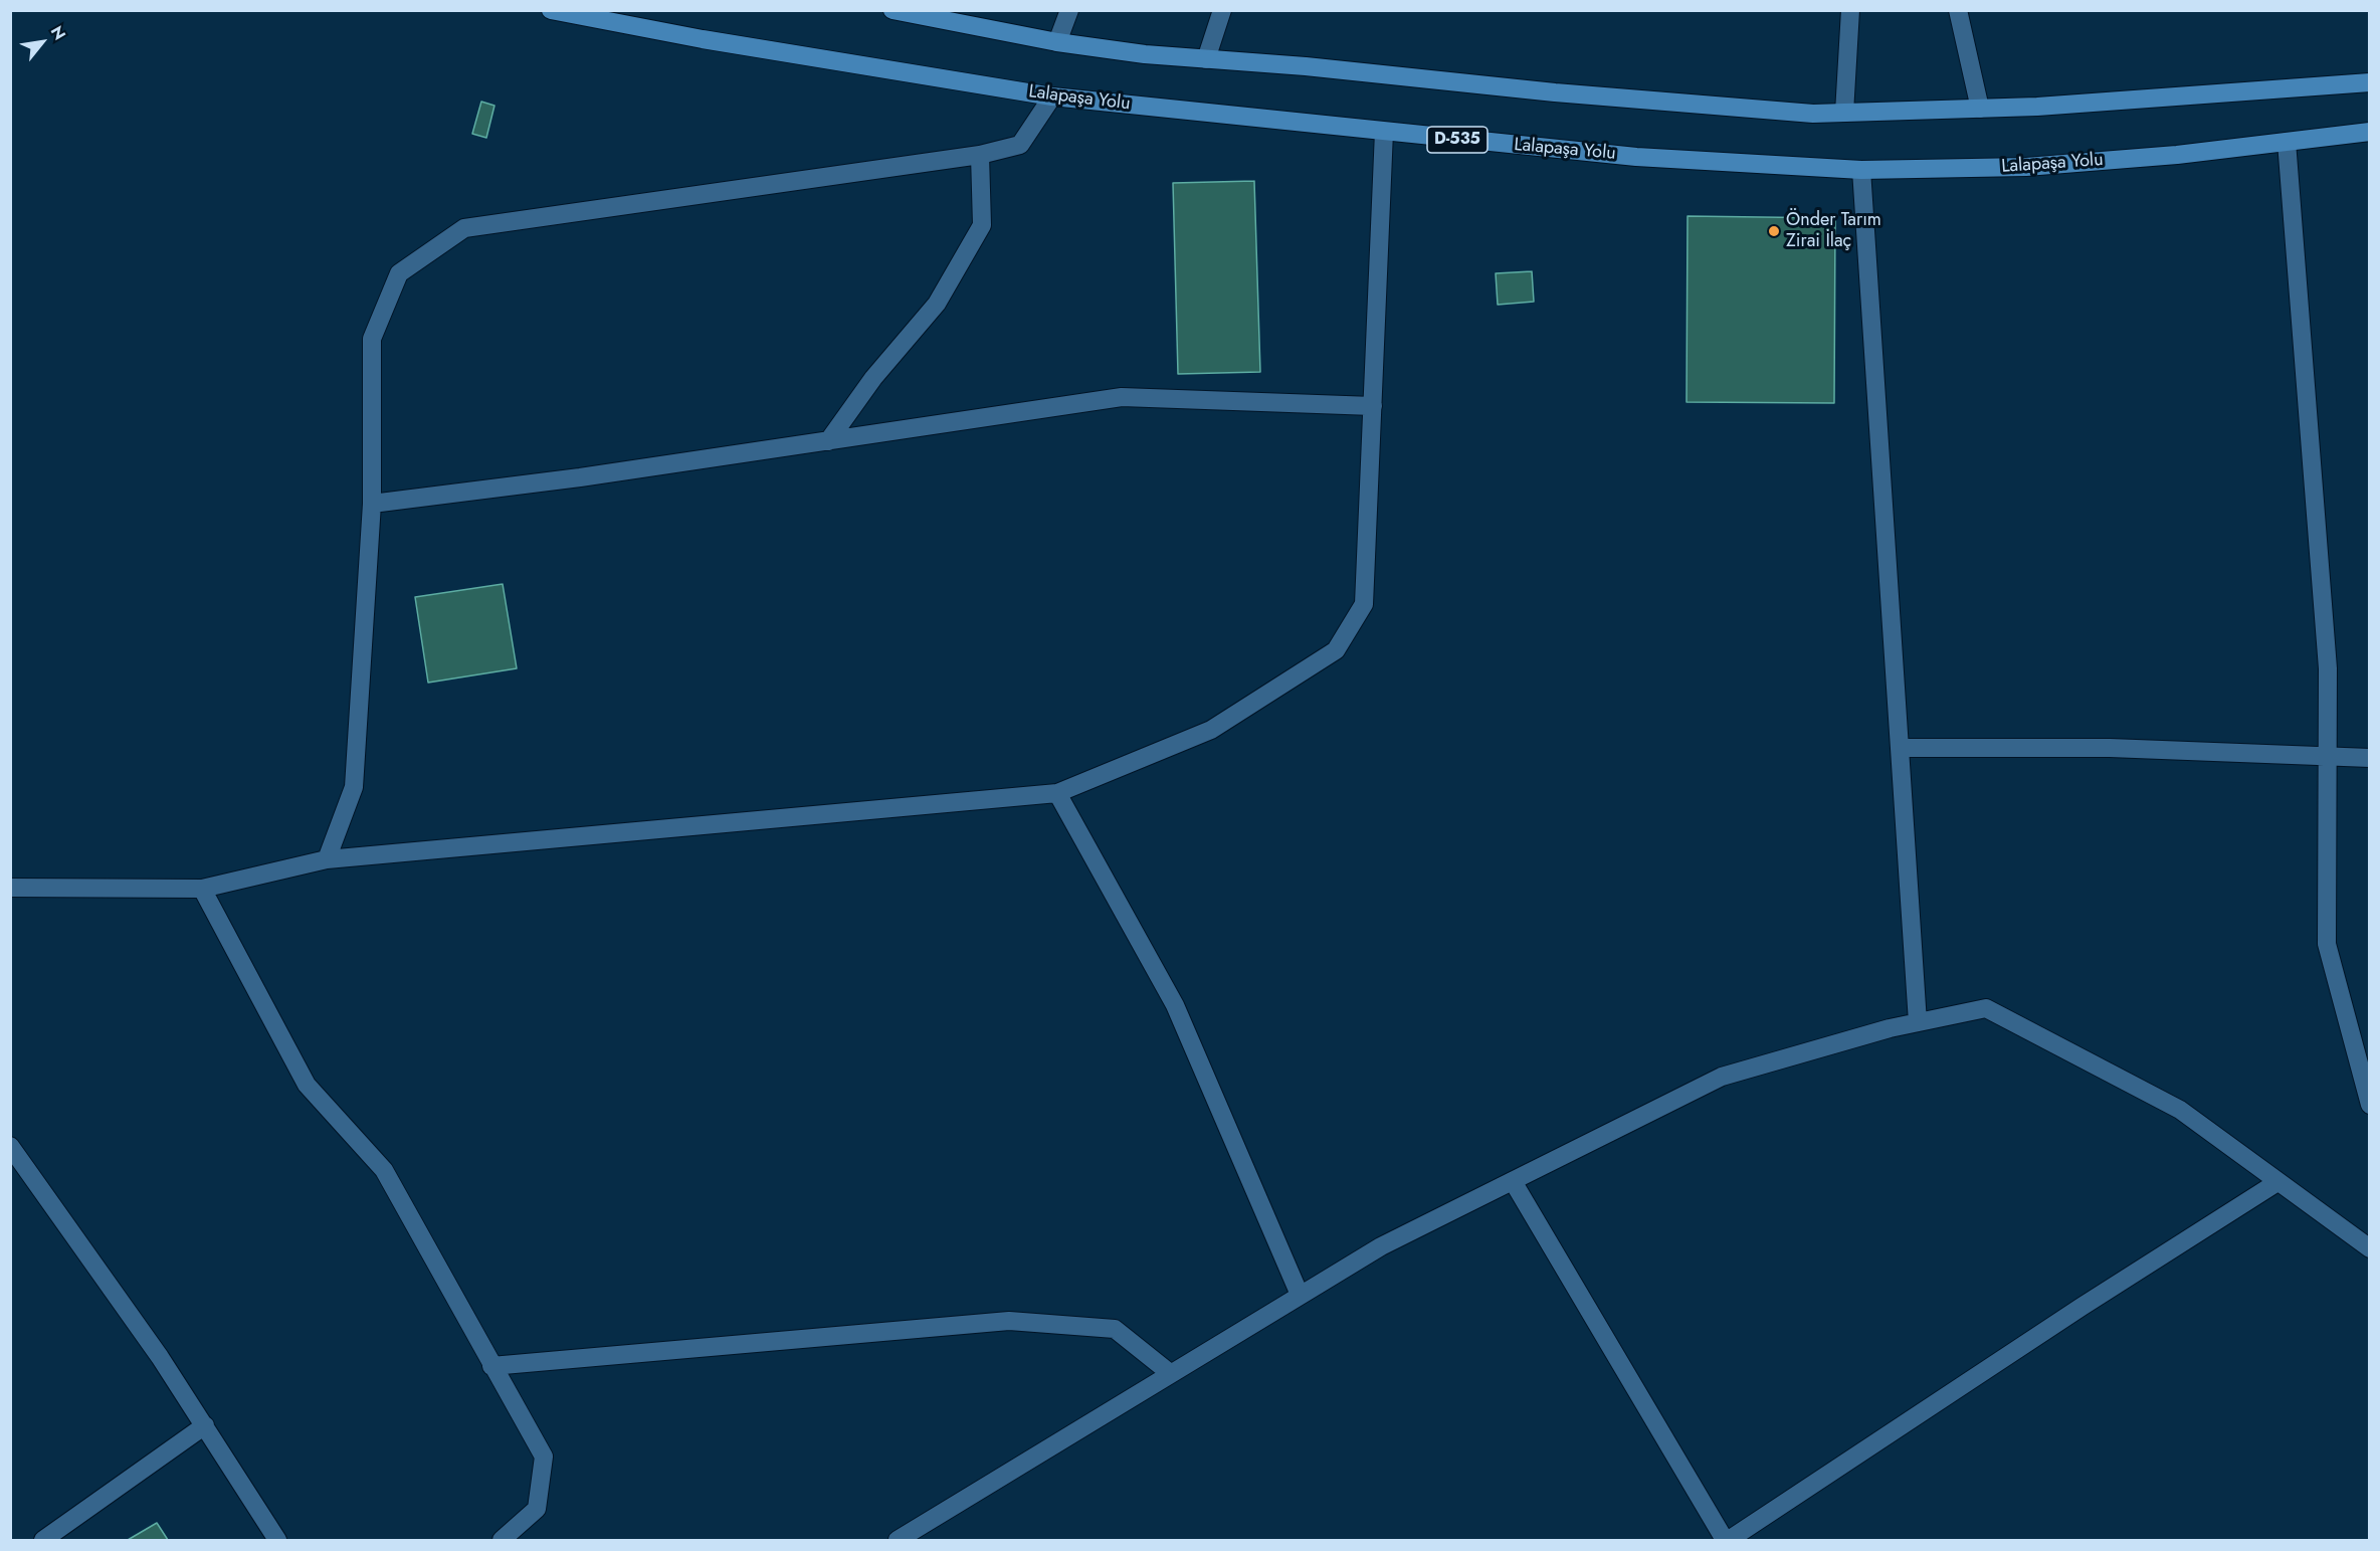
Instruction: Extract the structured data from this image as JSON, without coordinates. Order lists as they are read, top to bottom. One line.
{"streets":{"main road":["Lalapaşa Yolu","D-535"]},"places":["Önder Tarım Zirai İlaç"],"north":"top right"}
